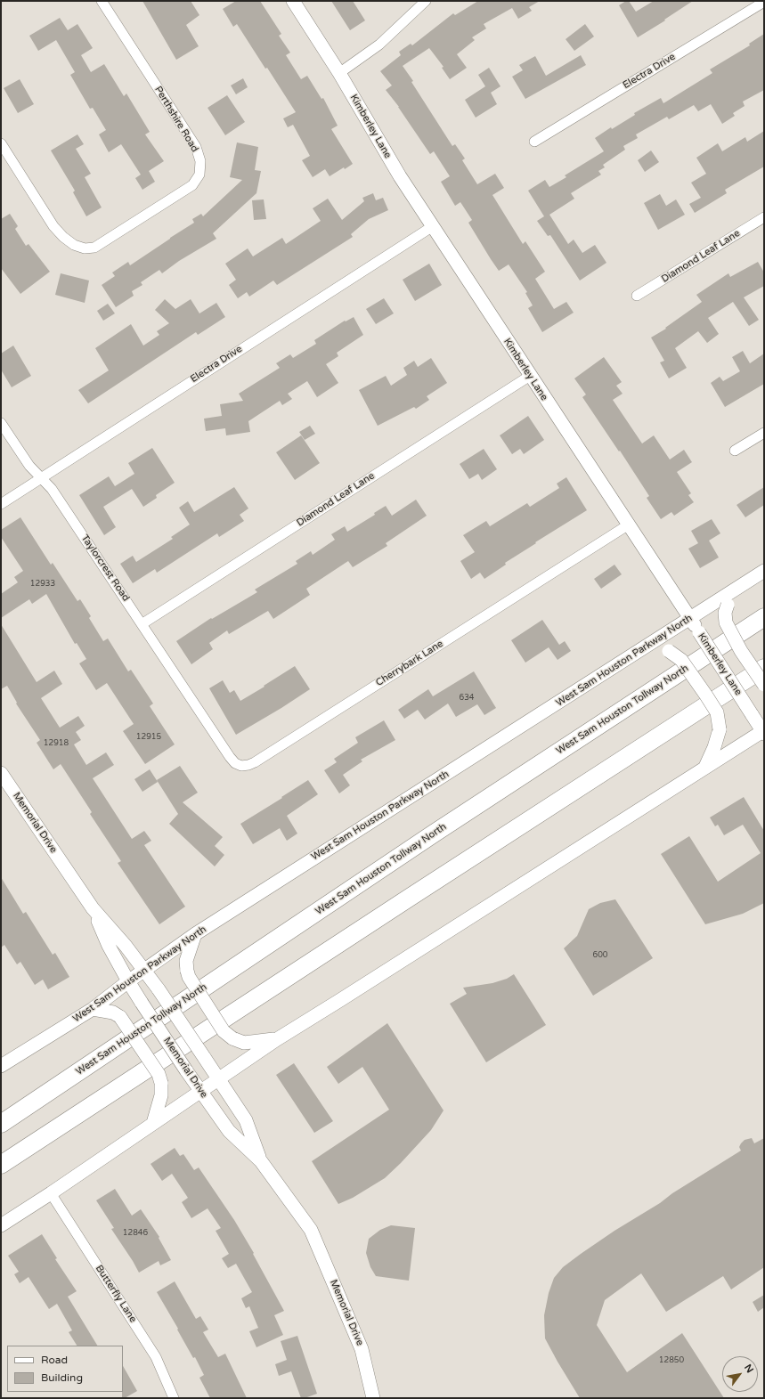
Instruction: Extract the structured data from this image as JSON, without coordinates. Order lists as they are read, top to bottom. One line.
{"streets":{"highway":["West Sam Houston Tollway North"],"main road":["Kimberley Lane","West Sam Houston Parkway North","Memorial Drive"],"street":["Electra Drive","Perthshire Road","Diamond Leaf Lane","Taylorcrest Road","Cherrybark Lane","Butterfly Lane"]},"crossings":[["Electra Drive","Kimberley Lane"],["Electra Drive","Taylorcrest Road"],["Kimberley Lane","Diamond Leaf Lane"],["Kimberley Lane","West Sam Houston Parkway North"],["Kimberley Lane","Cherrybark Lane"],["Diamond Leaf Lane","Taylorcrest Road"],["Taylorcrest Road","Cherrybark Lane"],["West Sam Houston Parkway North","Memorial Drive"]],"house_numbers":["12933","634","12915","12918","600","12846","12850"],"legend":["Road","Building"],"north":"top right"}
